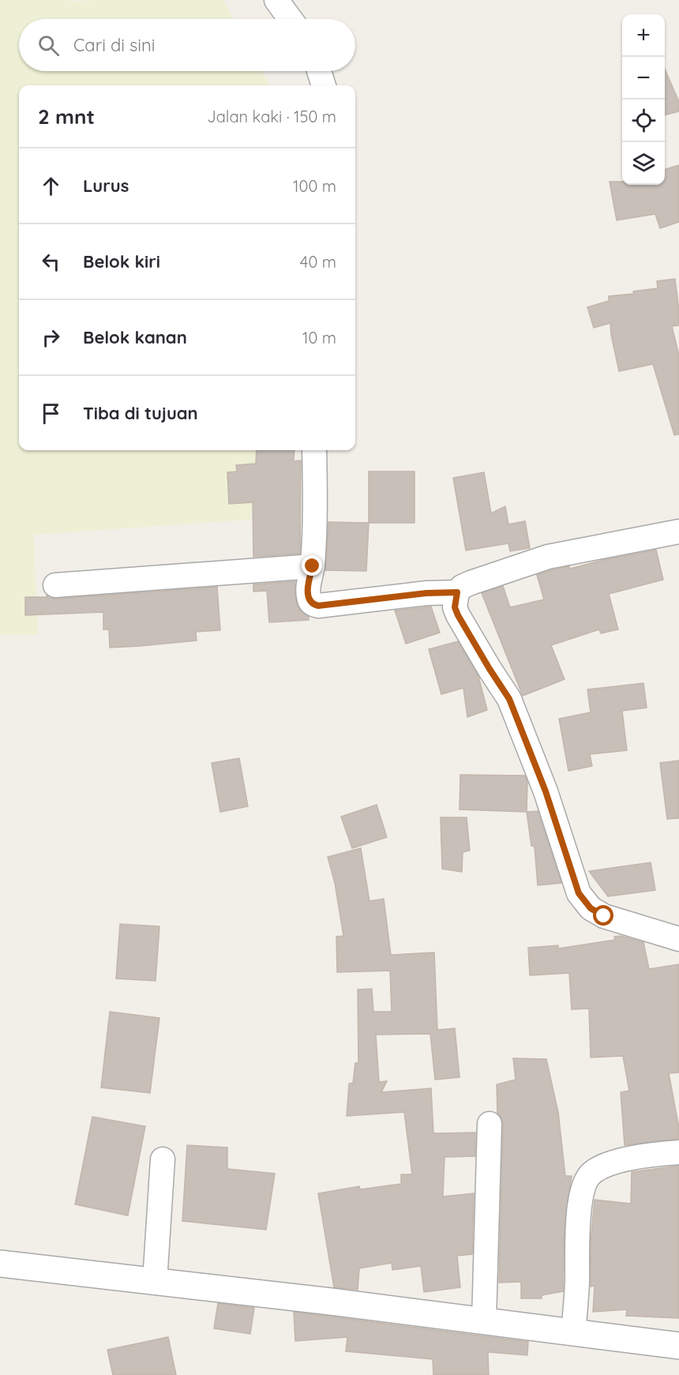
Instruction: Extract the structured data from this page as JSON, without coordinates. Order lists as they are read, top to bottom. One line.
{"page":{"map_buttons":["+","−"],"search":"Cari di sini","heading":["2 mnt","Jalan kaki · 150 m"],"list":[["Lurus","100 m"],["Belok kiri","40 m"],["Belok kanan","10 m"],"Tiba di tujuan"]}}
